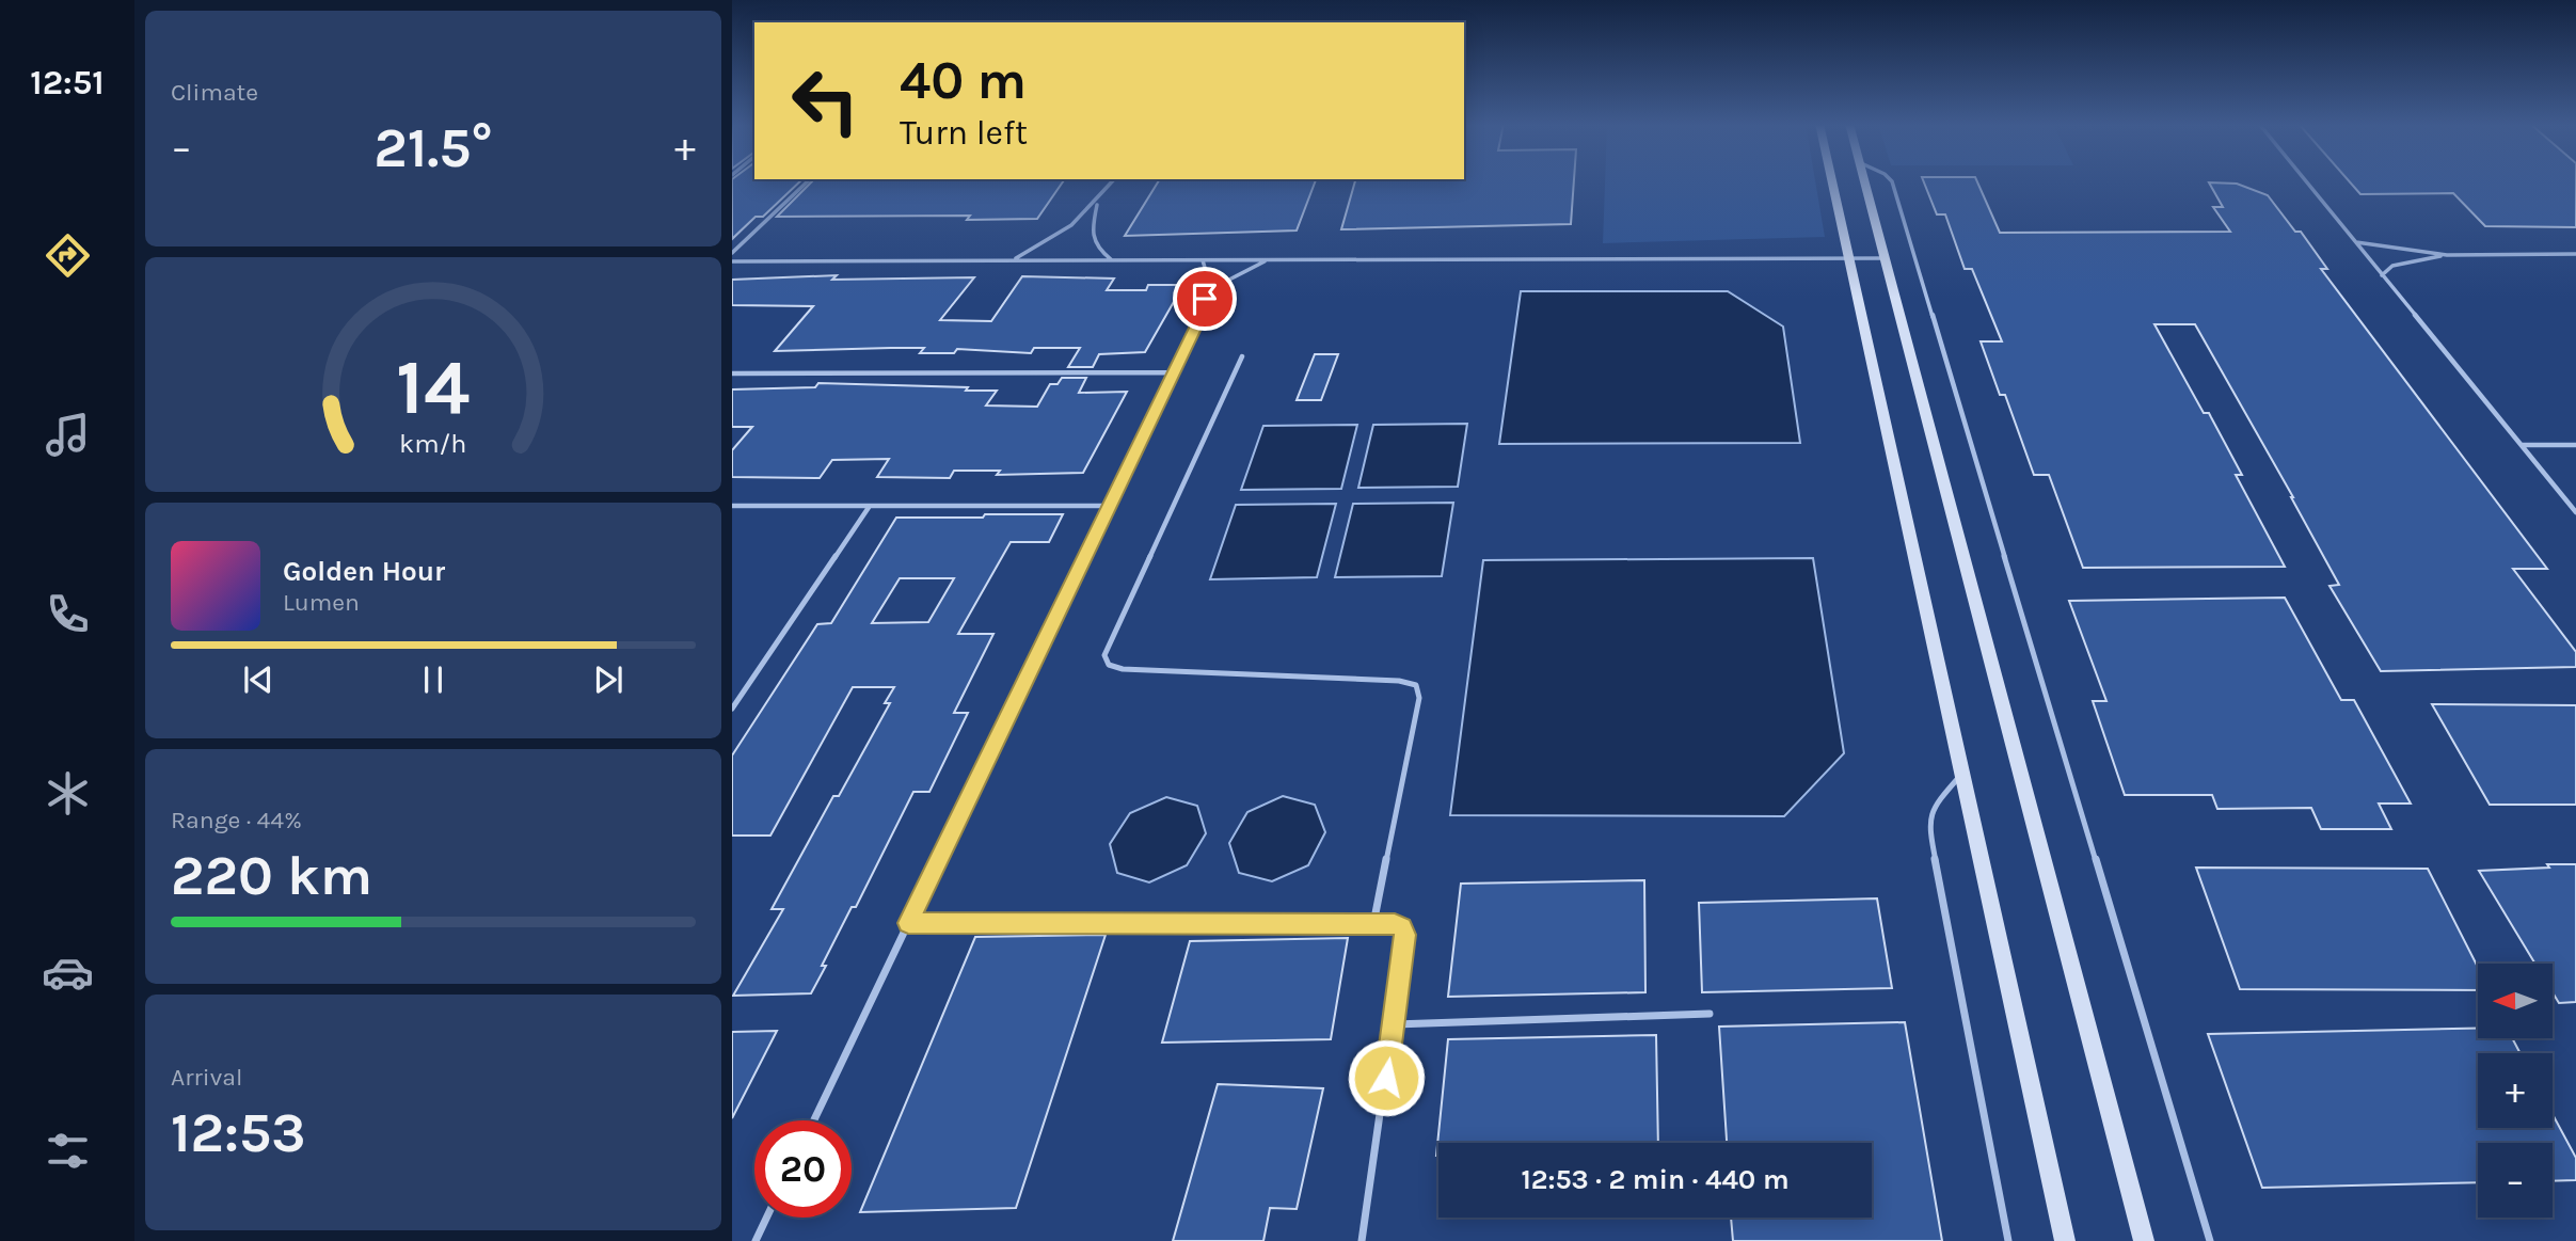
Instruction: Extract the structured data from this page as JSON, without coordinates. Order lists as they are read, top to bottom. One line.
{"north":"left","page":{"tabs":"12:51","tile":["Climate",["Range · 44%","220 km"],["Arrival","12:53"]],"turn":["40 m","Turn left"],"heat":["−","21.5°","+"],"song":["Golden Hour","Lumen"],"map_buttons":["+","−"],"limit":"20","trip":"12:53 · 2 min · 440 m","gauge":["14","km/h"]}}
